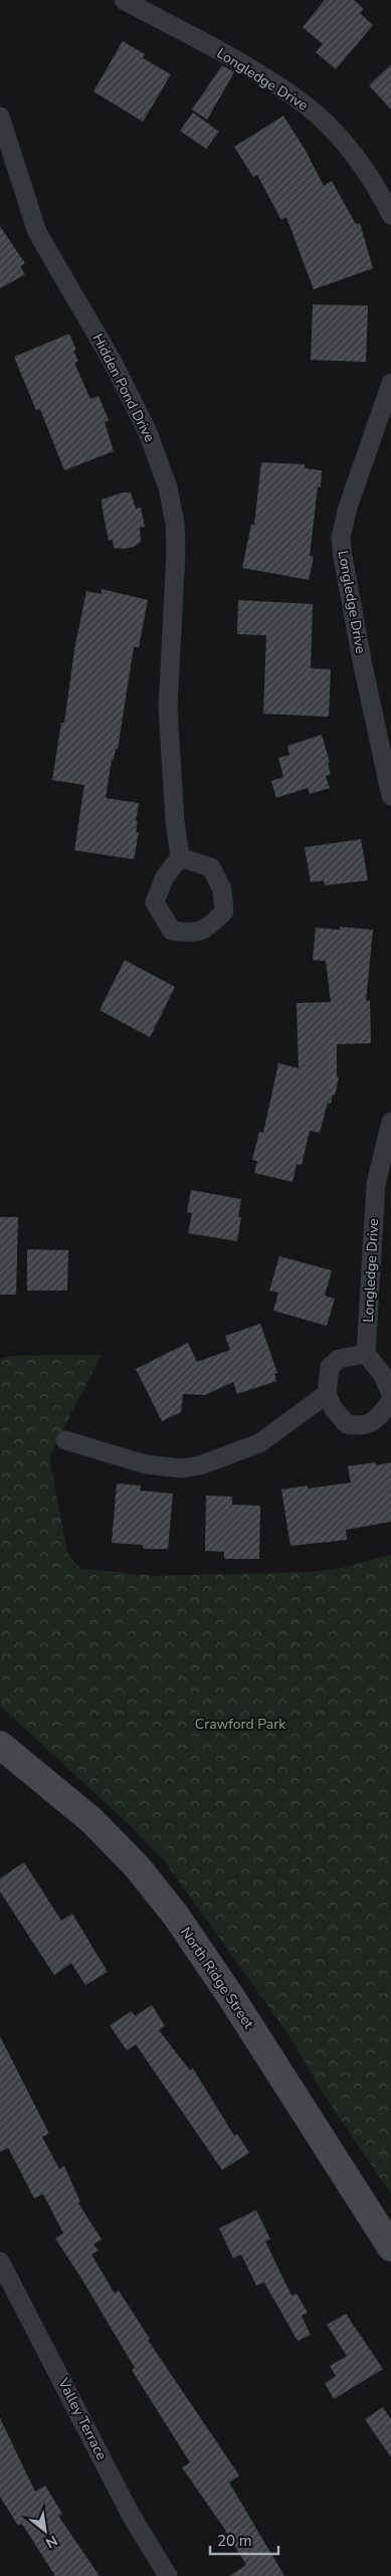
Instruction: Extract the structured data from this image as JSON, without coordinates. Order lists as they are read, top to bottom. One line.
{"streets":{"street":["Longledge Drive","Hidden Pond Drive","North Ridge Street","Valley Terrace"]},"parks":["Crawford Park"],"scale_bar":"20 m","north":"bottom right"}
